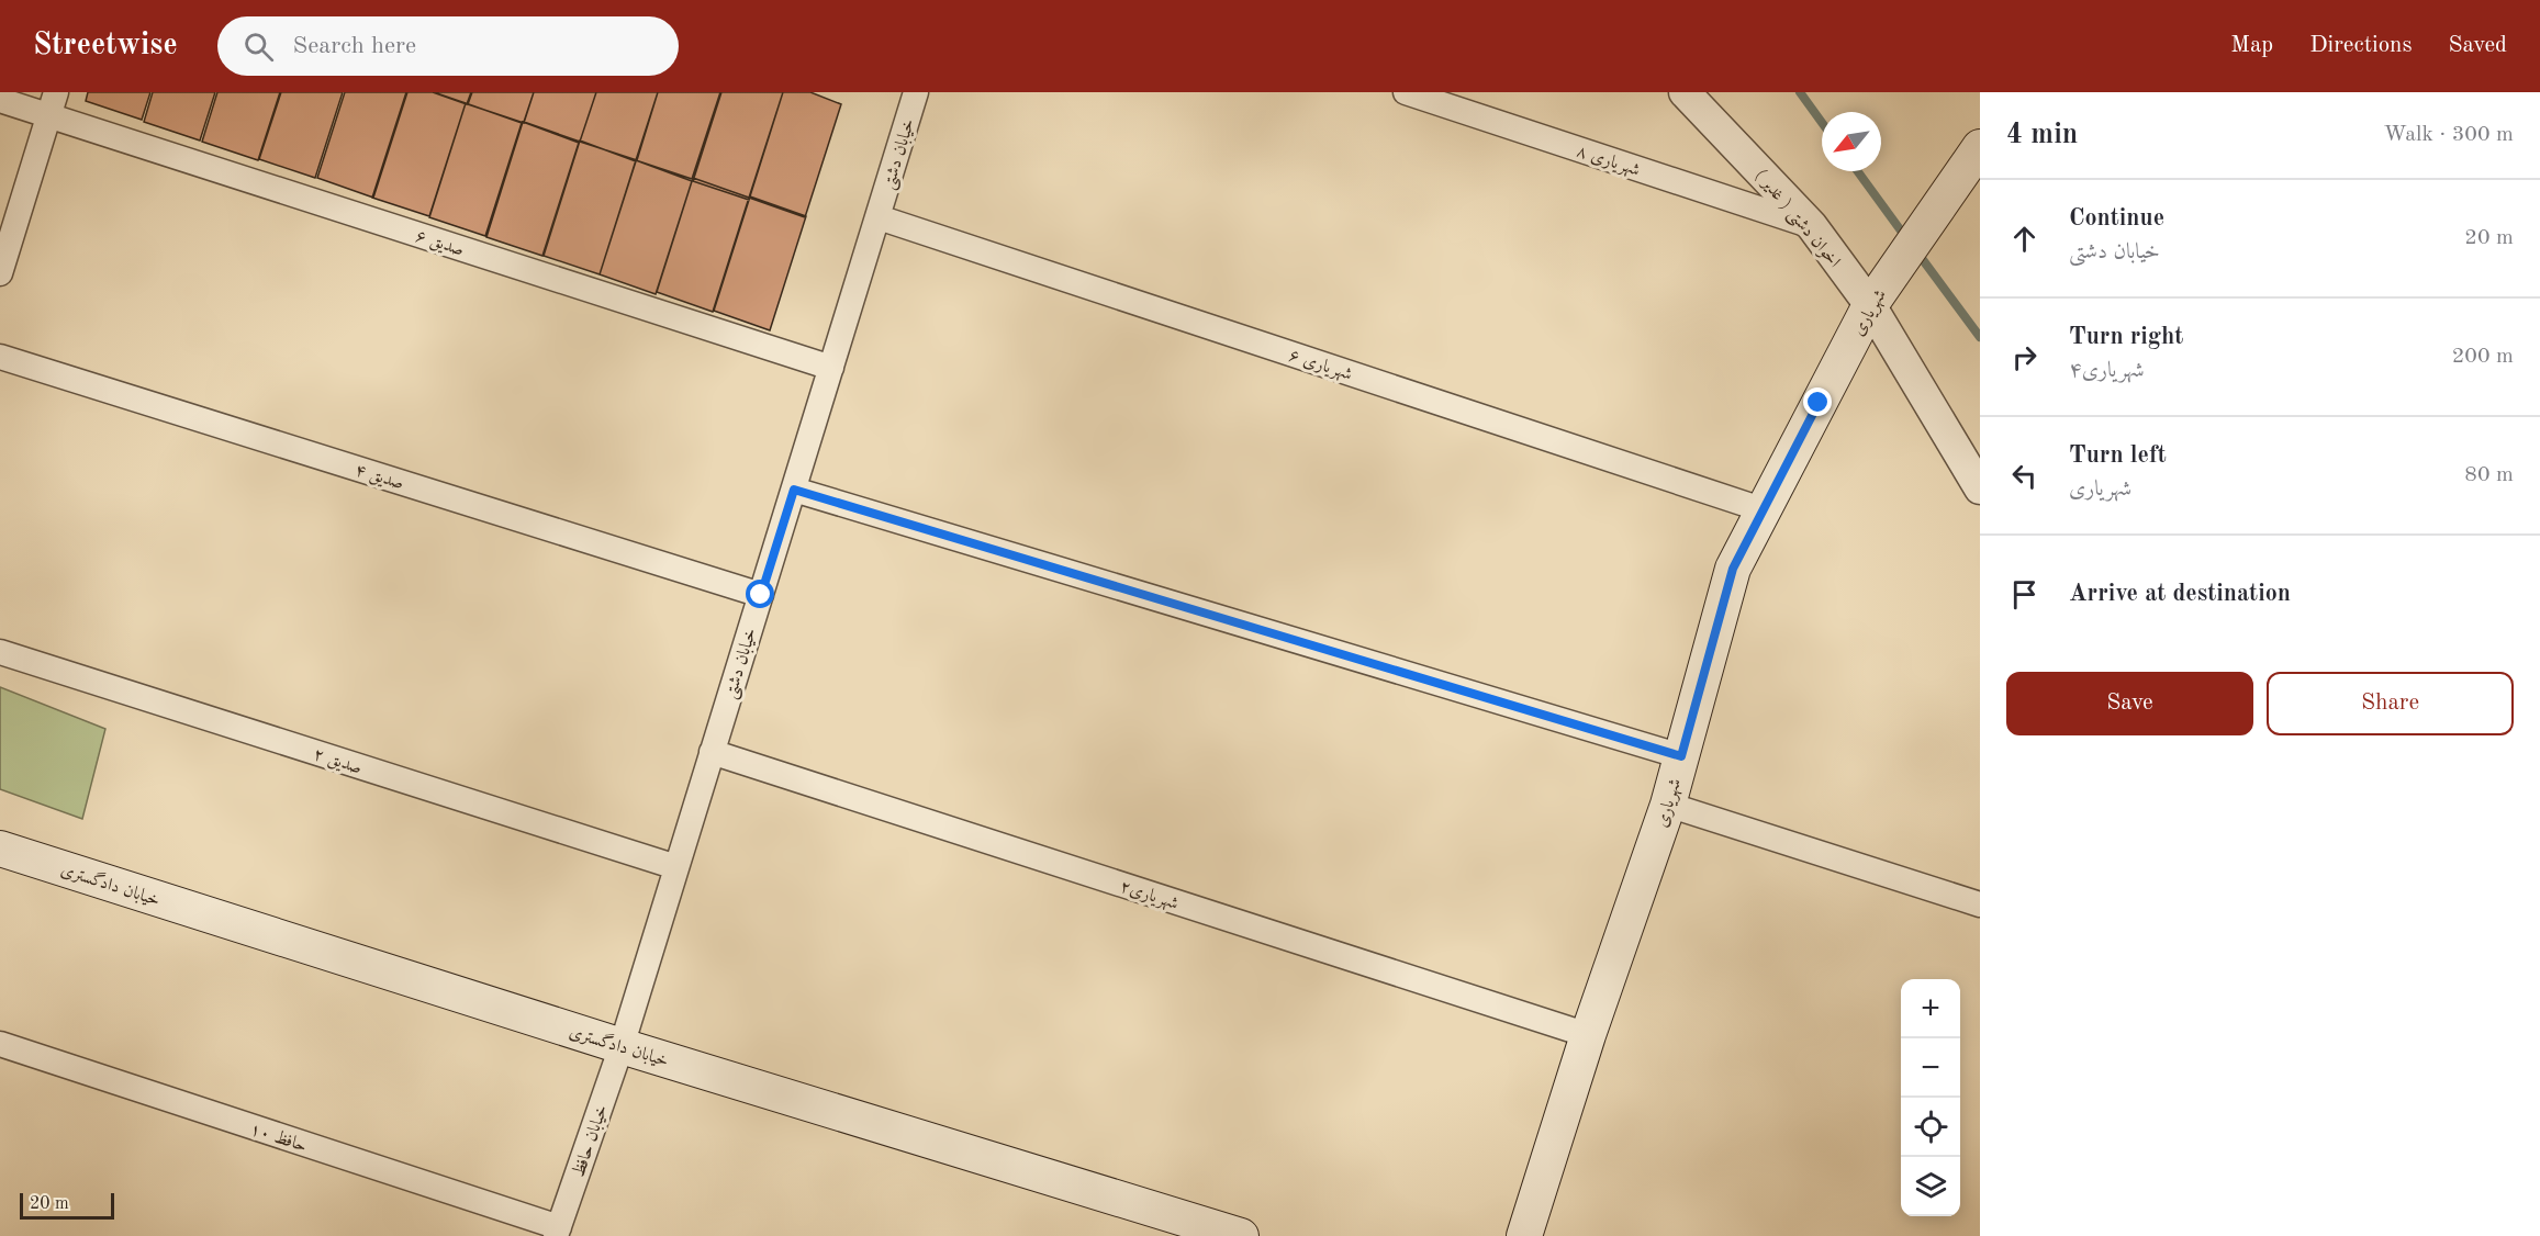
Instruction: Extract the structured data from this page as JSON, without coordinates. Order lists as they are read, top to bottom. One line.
{"streets":{"main road":["شهریاری","خیابان دادگستری"],"street":["خیابان دشتی","شهریاری ۸","اخوان دشتی ( غدیر )","صدیق ۶","شهریاری ۶","صدیق ۴","صدیق ۲","شهریاری۲","حافظ ۱۰","خیابان حافظ"]},"crossings":[["خیابان دشتی","صدیق ۶"],["خیابان دشتی","شهریاری ۶"],["خیابان دشتی","صدیق ۴"],["خیابان دشتی","صدیق ۲"],["خیابان دشتی","خیابان دادگستری"],["خیابان دشتی","شهریاری۲"],["خیابان دشتی","خیابان حافظ"],["شهریاری ۸","اخوان دشتی ( غدیر )"],["اخوان دشتی ( غدیر )","شهریاری"],["شهریاری","شهریاری ۶"],["شهریاری","شهریاری۲"],["خیابان دادگستری","خیابان حافظ"],["حافظ ۱۰","خیابان حافظ"]],"scale_bar":"20 m","north":"bottom left","page":{"header":"Streetwise","search":"Search here","nav":["Map","Directions","Saved"],"heading":["4 min","Walk · 300 m"],"list":[["Continue","خیابان دشتی","20 m"],["Turn right","شهریاری۴","200 m"],["Turn left","شهریاری","80 m"],"Arrive at destination"],"buttons":["Save","Share"],"map_buttons":["+","−"],"scale":"20 m"}}
